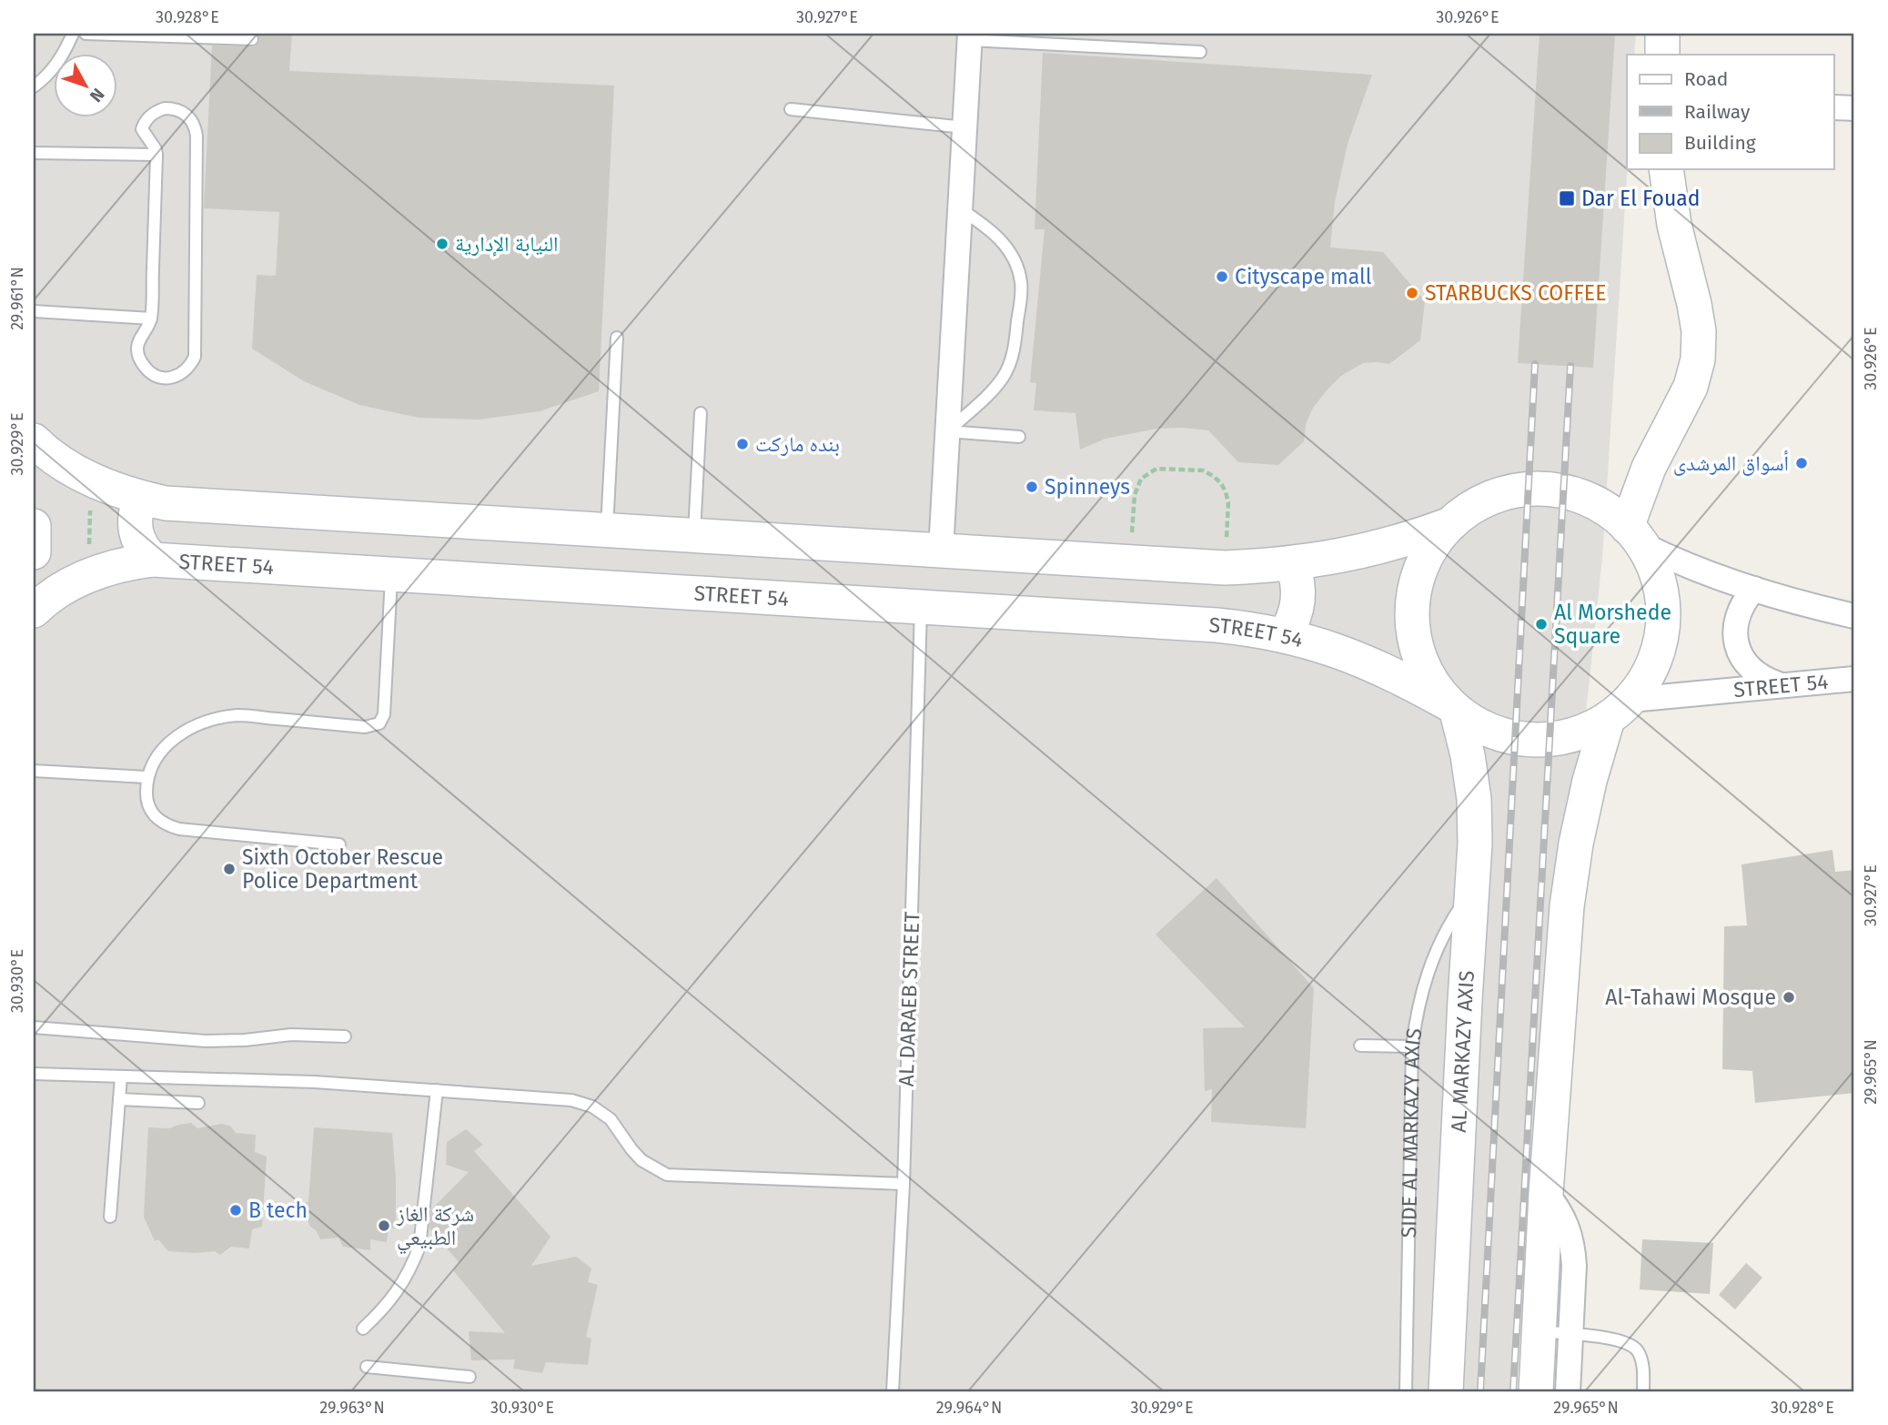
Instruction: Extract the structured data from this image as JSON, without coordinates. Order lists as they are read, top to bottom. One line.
{"streets":{"main road":["STREET 54","AL MARKAZY AXIS"],"lane":["AL DARAEB STREET","SIDE AL MARKAZY AXIS"]},"crossings":[["STREET 54","AL DARAEB STREET"],["STREET 54","AL MARKAZY AXIS"],["AL MARKAZY AXIS","SIDE AL MARKAZY AXIS"]],"places":{"transit":["Dar El Fouad"],"other":["النيابة الإدارية","Cityscape mall","STARBUCKS COFFEE","بنده ماركت","أسواق المرشدى","Spinneys","Al Morshede Square","Sixth October Rescue Police Department","Al-Tahawi Mosque","B tech","شركة الغاز الطبيعي"]},"legend":["Road","Railway","Building"],"north":"bottom right","coordinates":["30.928°E","30.927°E","30.926°E","29.961°N","30.929°E","30.930°E","29.965°N","29.963°N","29.964°N"]}
